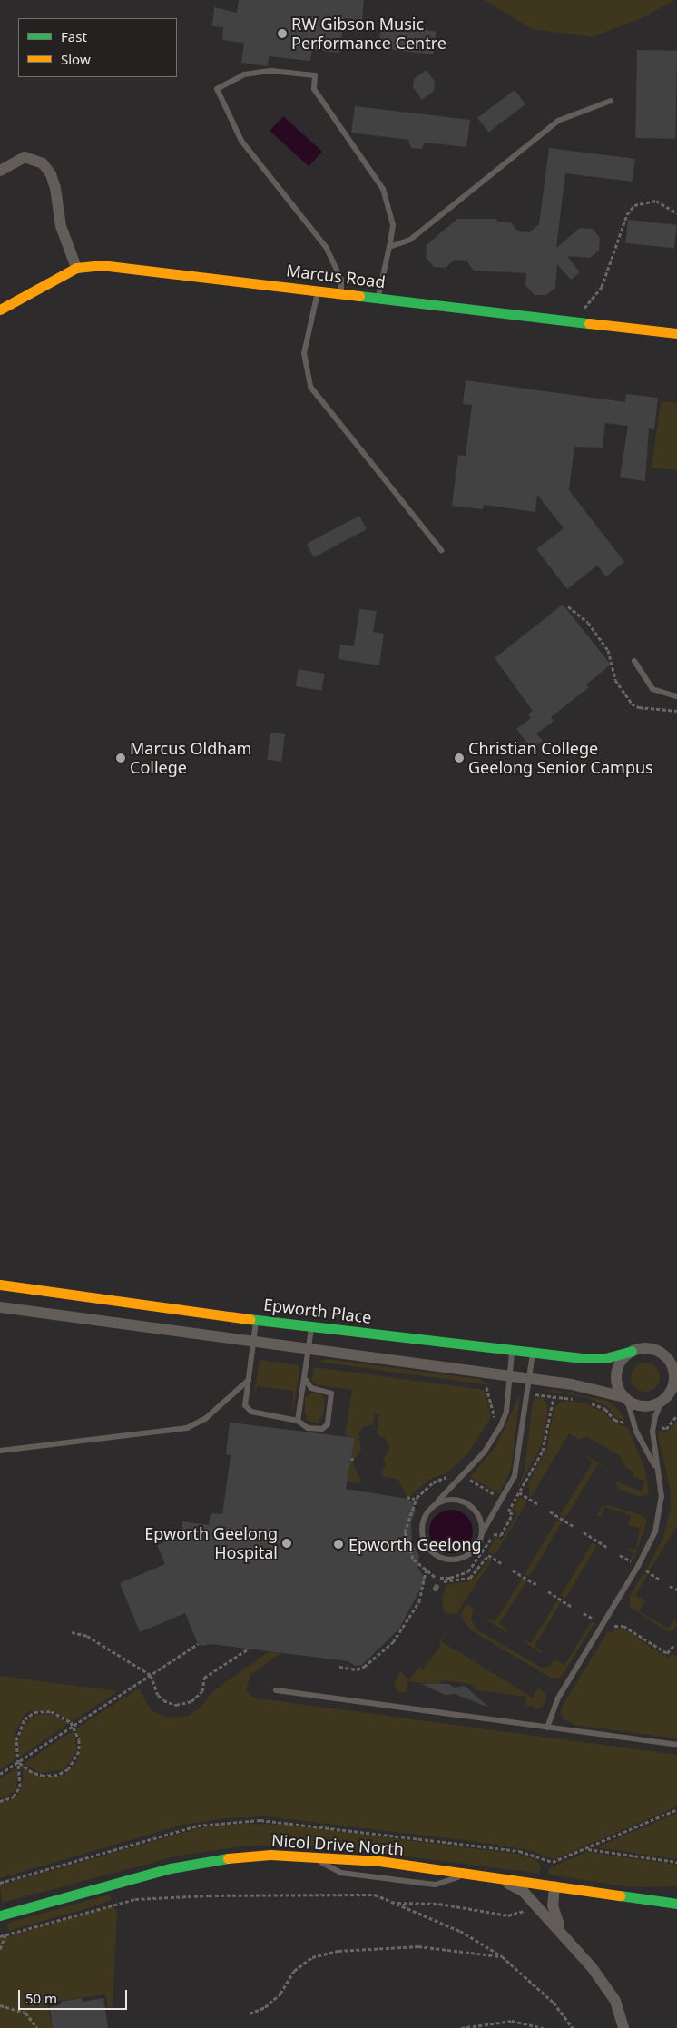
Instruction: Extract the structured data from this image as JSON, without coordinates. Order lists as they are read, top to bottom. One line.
{"streets":{"street":["Marcus Road","Epworth Place","Nicol Drive North"]},"places":["RW Gibson Music Performance Centre","Marcus Oldham College","Christian College Geelong Senior Campus","Epworth Geelong Hospital","Epworth Geelong"],"legend":["Fast","Slow"],"scale_bar":"50 m"}
